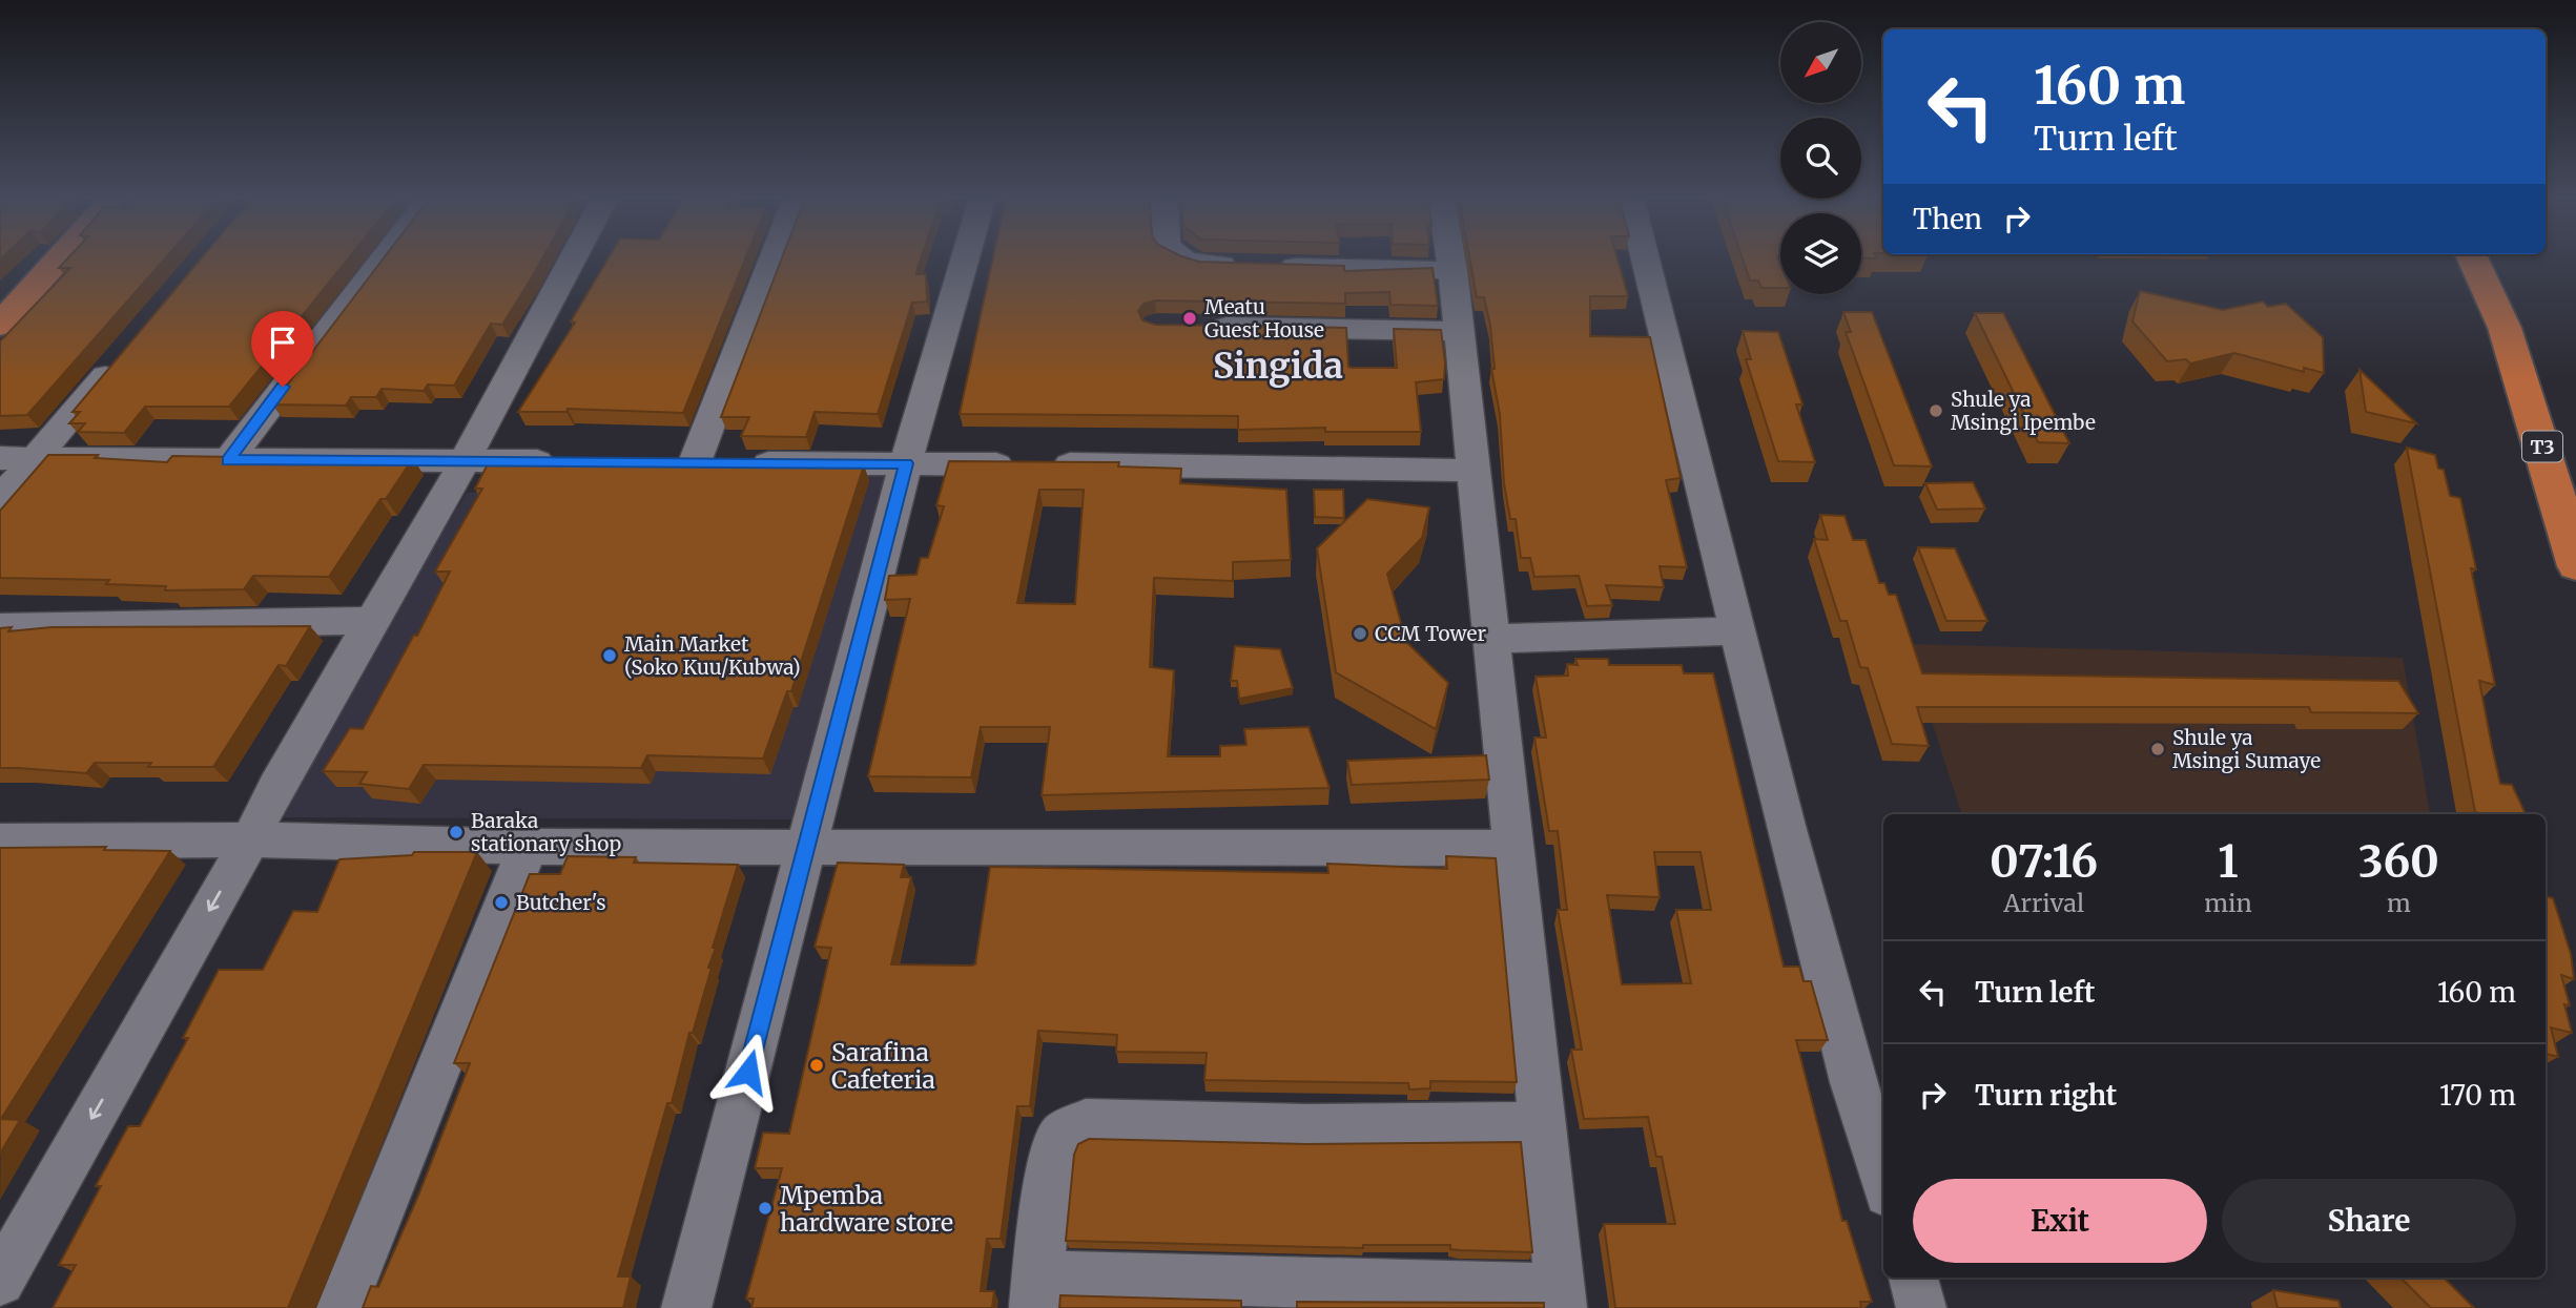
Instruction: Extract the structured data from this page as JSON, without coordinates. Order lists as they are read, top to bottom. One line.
{"streets":{"highway":["T3"]},"districts":["Singida"],"places":["Meatu Guest House","Shule ya Msingi Ipembe","CCM Tower","Main Market (Soko Kuu/Kubwa)","Shule ya Msingi Sumaye","Baraka stationary shop","Butcher's","Sarafina Cafeteria","Mpemba hardware store"],"north":"bottom left","page":{"turn":["160 m","Turn left"],"then":"Then","eta":["07:16","Arrival","1","min","360","m"],"list":[{"name":"Turn left","value":"160 m"},{"name":"Turn right","value":"170 m"}],"buttons":["Exit","Share"]}}
